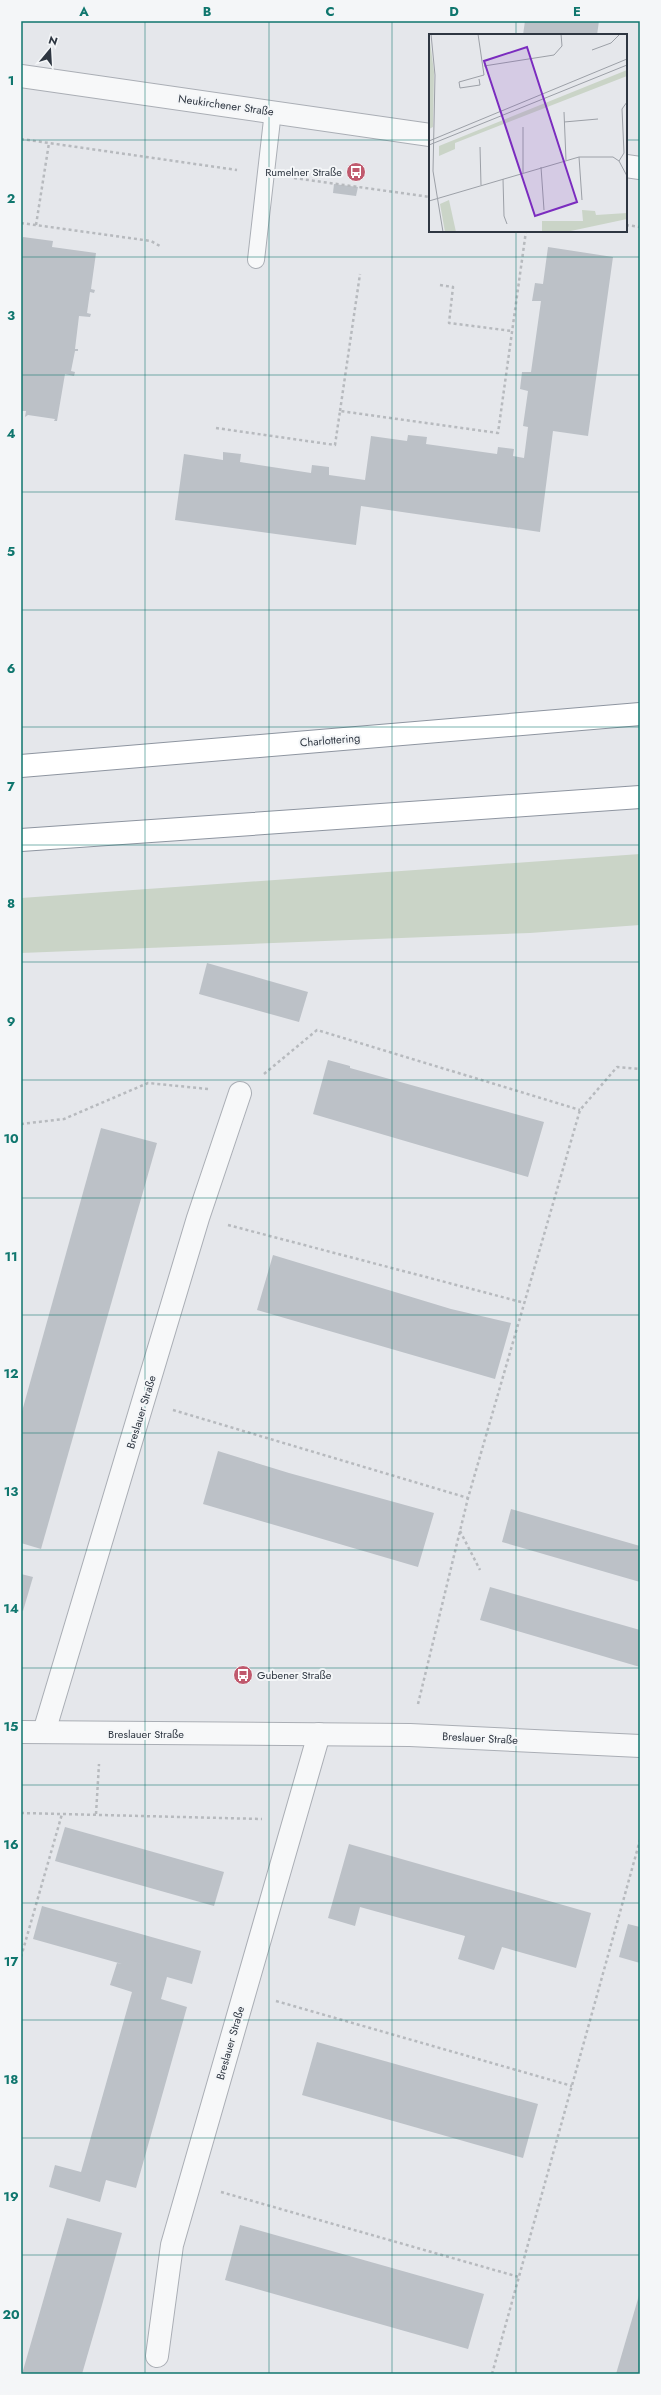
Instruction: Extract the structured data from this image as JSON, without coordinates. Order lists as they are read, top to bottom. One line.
{"streets":{"highway":["Charlottering"],"street":["Neukirchener Straße","Breslauer Straße"]},"places":{"bus stop":["Rumelner Straße","Gubener Straße"]},"north":"top","grid":{"columns":["A","B","C","D","E"],"rows":["1","2","3","4","5","6","7","8","9","10","11","12","13","14","15","16","17","18","19","20"]}}
